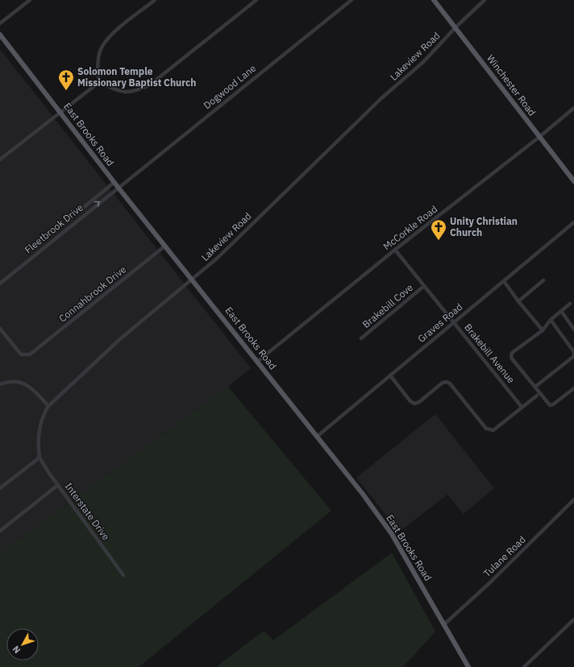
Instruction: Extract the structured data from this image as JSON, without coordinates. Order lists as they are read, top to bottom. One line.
{"streets":{"main road":["Winchester Road","East Brooks Road"],"street":["Lakeview Road","Dogwood Lane","McCorkle Road","Fleetbrook Drive","Connahbrook Drive","Brakebill Cove","Graves Road","Brakebill Avenue","Interstate Drive","Tulane Road"]},"crossings":[["Lakeview Road","Winchester Road"],["Lakeview Road","East Brooks Road"],["Lakeview Road","Interstate Drive"],["Winchester Road","McCorkle Road"],["Dogwood Lane","East Brooks Road"],["Dogwood Lane","Fleetbrook Drive"],["East Brooks Road","McCorkle Road"],["East Brooks Road","Fleetbrook Drive"],["East Brooks Road","Connahbrook Drive"],["East Brooks Road","Graves Road"],["East Brooks Road","Tulane Road"],["McCorkle Road","Brakebill Avenue"],["Brakebill Cove","Brakebill Avenue"],["Graves Road","Brakebill Avenue"]],"one_way":["Fleetbrook Drive"],"places":{"church":["Solomon Temple Missionary Baptist Church","Unity Christian Church"]},"north":"bottom left"}
